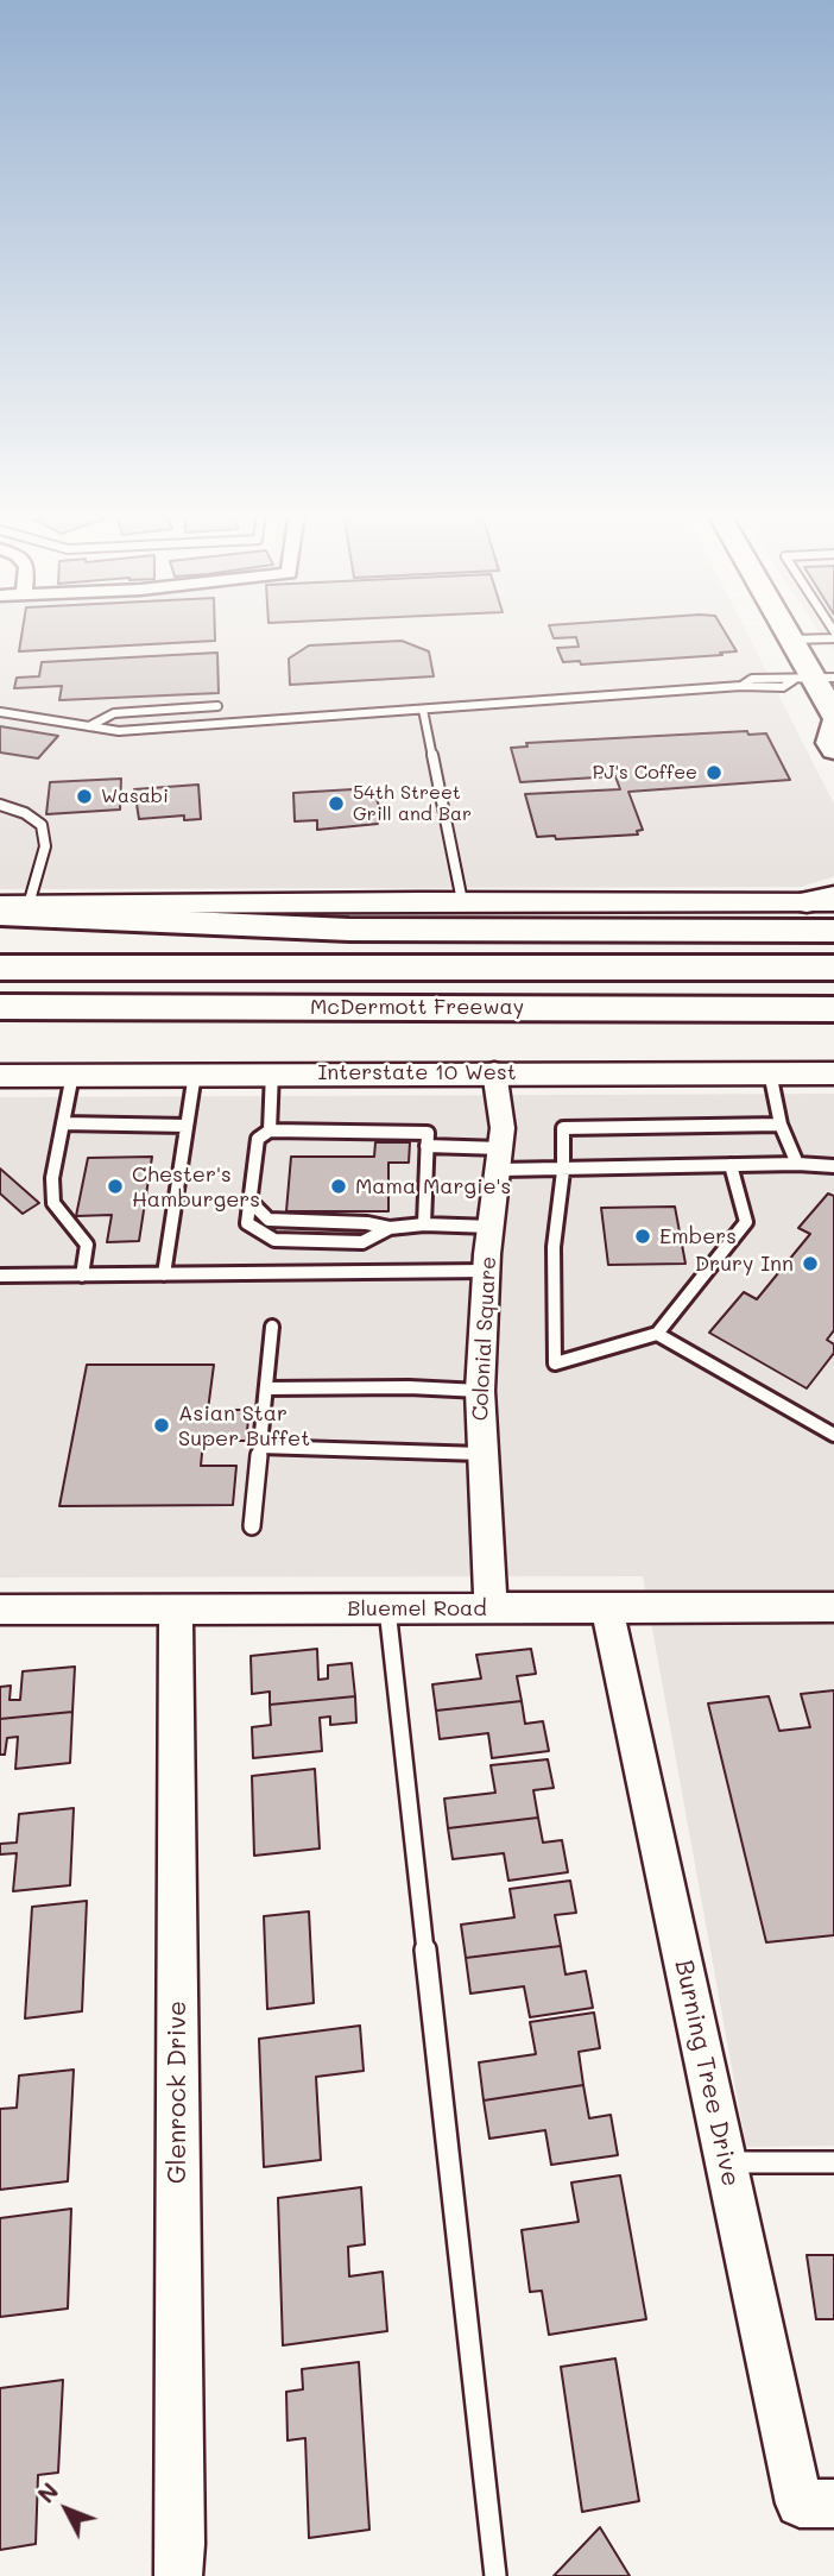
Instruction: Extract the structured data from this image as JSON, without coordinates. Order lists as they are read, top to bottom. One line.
{"streets":{"highway":["McDermott Freeway"],"main road":["Interstate 10 West"],"street":["Colonial Square","Bluemel Road","Burning Tree Drive","Glenrock Drive"]},"crossings":[["Interstate 10 West","Colonial Square"],["Colonial Square","Bluemel Road"],["Bluemel Road","Burning Tree Drive"],["Bluemel Road","Glenrock Drive"]],"places":["PJ's Coffee","Wasabi","54th Street Grill and Bar","Chester's Hamburgers","Mama Margie's","Embers","Drury Inn","Asian Star Super Buffet"],"north":"top left"}
